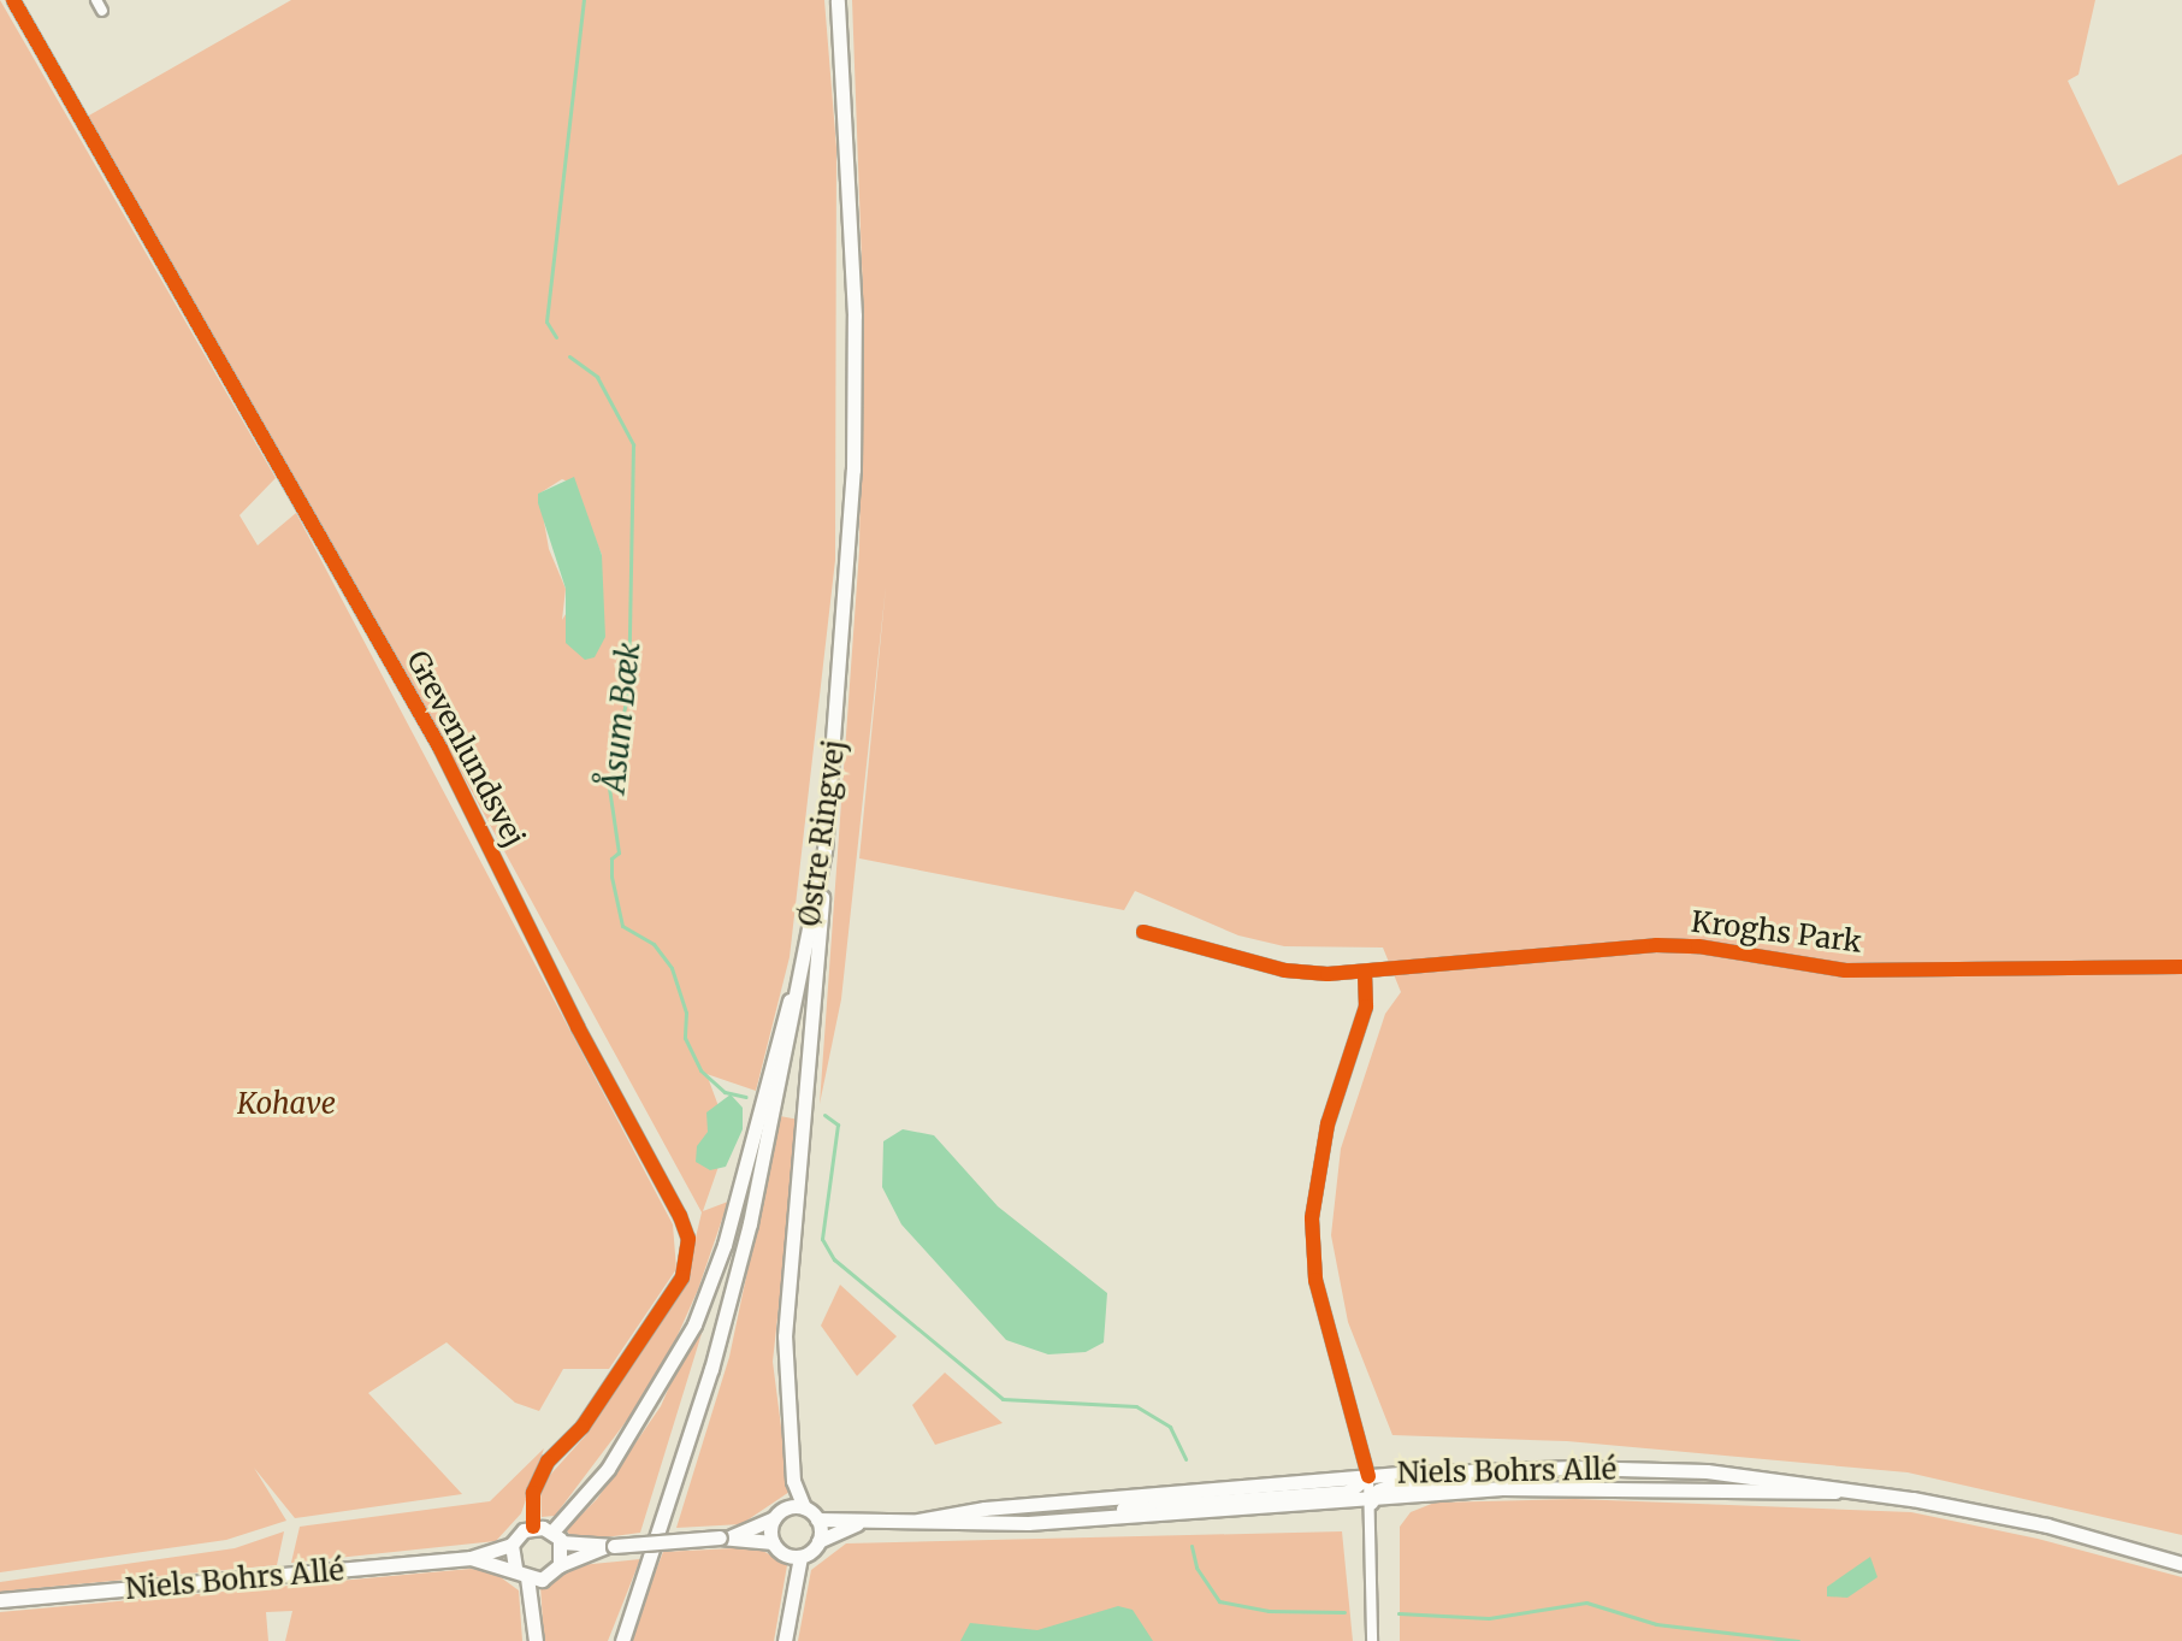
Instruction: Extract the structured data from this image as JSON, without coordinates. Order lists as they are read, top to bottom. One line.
{"streets":{"street":["Grevenlundsvej","Østre Ringvej","Kroghs Park","Niels Bohrs Allé"]},"crossings":[["Grevenlundsvej","Niels Bohrs Allé"]],"water":["Åsum Bæk"],"parks":["Kohave"]}
